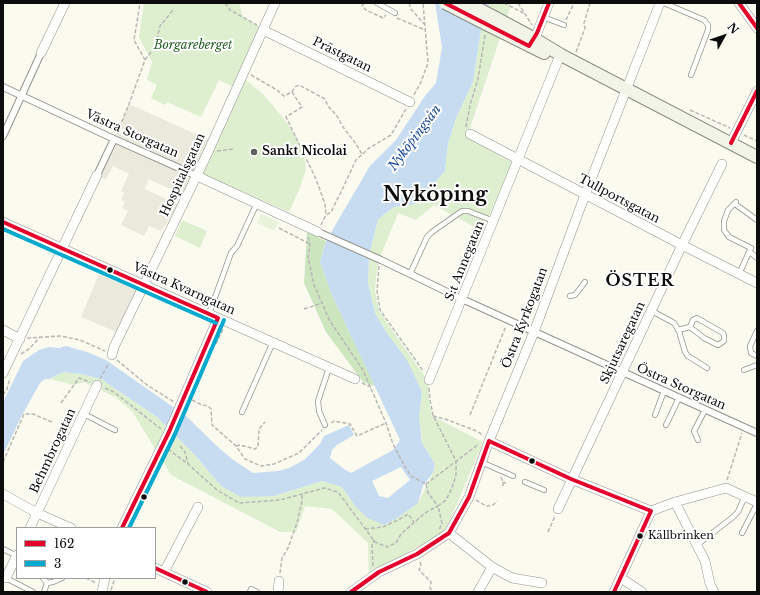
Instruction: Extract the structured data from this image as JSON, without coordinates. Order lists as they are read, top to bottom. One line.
{"streets":{"street":["Prästgatan","Västra Storgatan","Hospitalsgatan","Tullportsgatan","S:t Annegatan","Västra Kvarngatan","Östra Kyrkogatan","Skjutsaregatan","Östra Storgatan","Behmbrogatan"]},"crossings":[["Prästgatan","Hospitalsgatan"],["Västra Storgatan","Hospitalsgatan"],["Västra Storgatan","Östra Storgatan"],["Hospitalsgatan","Västra Kvarngatan"],["Tullportsgatan","S:t Annegatan"],["Tullportsgatan","Östra Kyrkogatan"],["Tullportsgatan","Skjutsaregatan"],["S:t Annegatan","Östra Storgatan"],["Östra Kyrkogatan","Östra Storgatan"],["Skjutsaregatan","Östra Storgatan"]],"districts":["Nyköping","ÖSTER"],"water":["Nyköpingsån"],"parks":["Borgareberget"],"places":["Sankt Nicolai","Källbrinken"],"lines":["transit line 162","transit line 3"],"legend":["162","3"],"north":"top right"}
